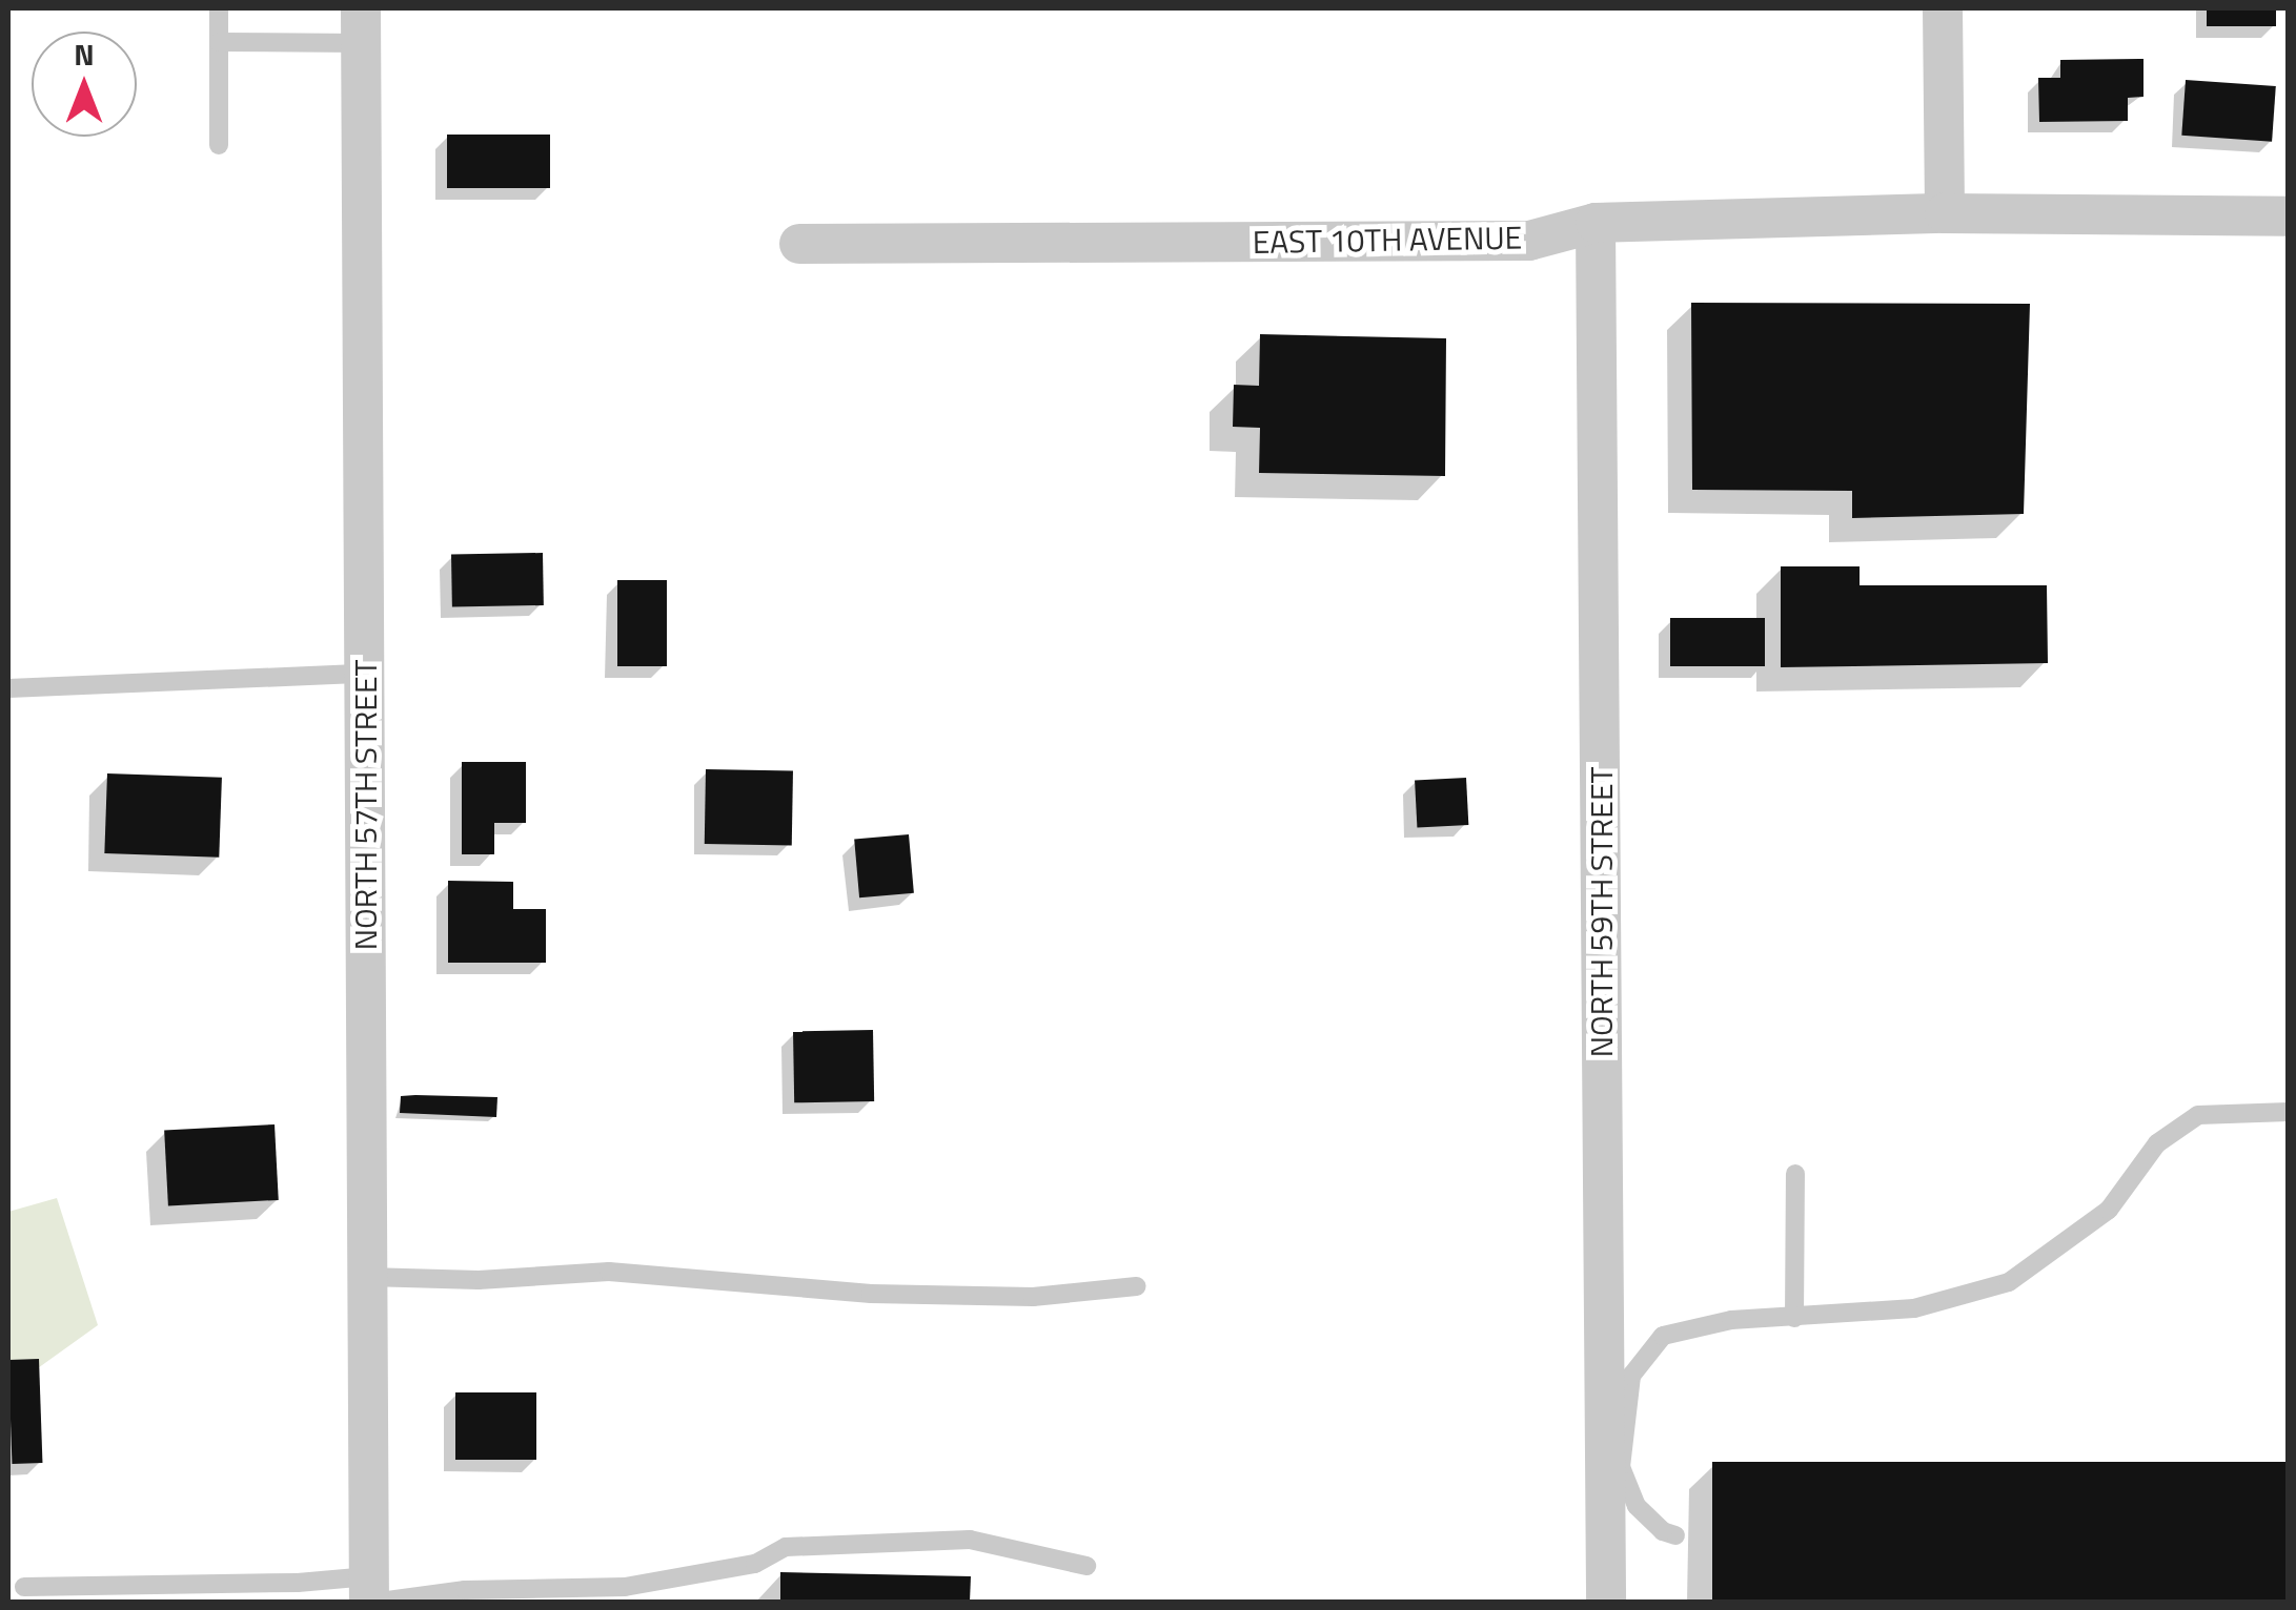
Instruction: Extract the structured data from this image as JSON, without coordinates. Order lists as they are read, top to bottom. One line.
{"streets":{"street":["EAST 10TH AVENUE","NORTH 57TH STREET","NORTH 59TH STREET"]},"crossings":[["EAST 10TH AVENUE","NORTH 59TH STREET"]],"north":"top"}
